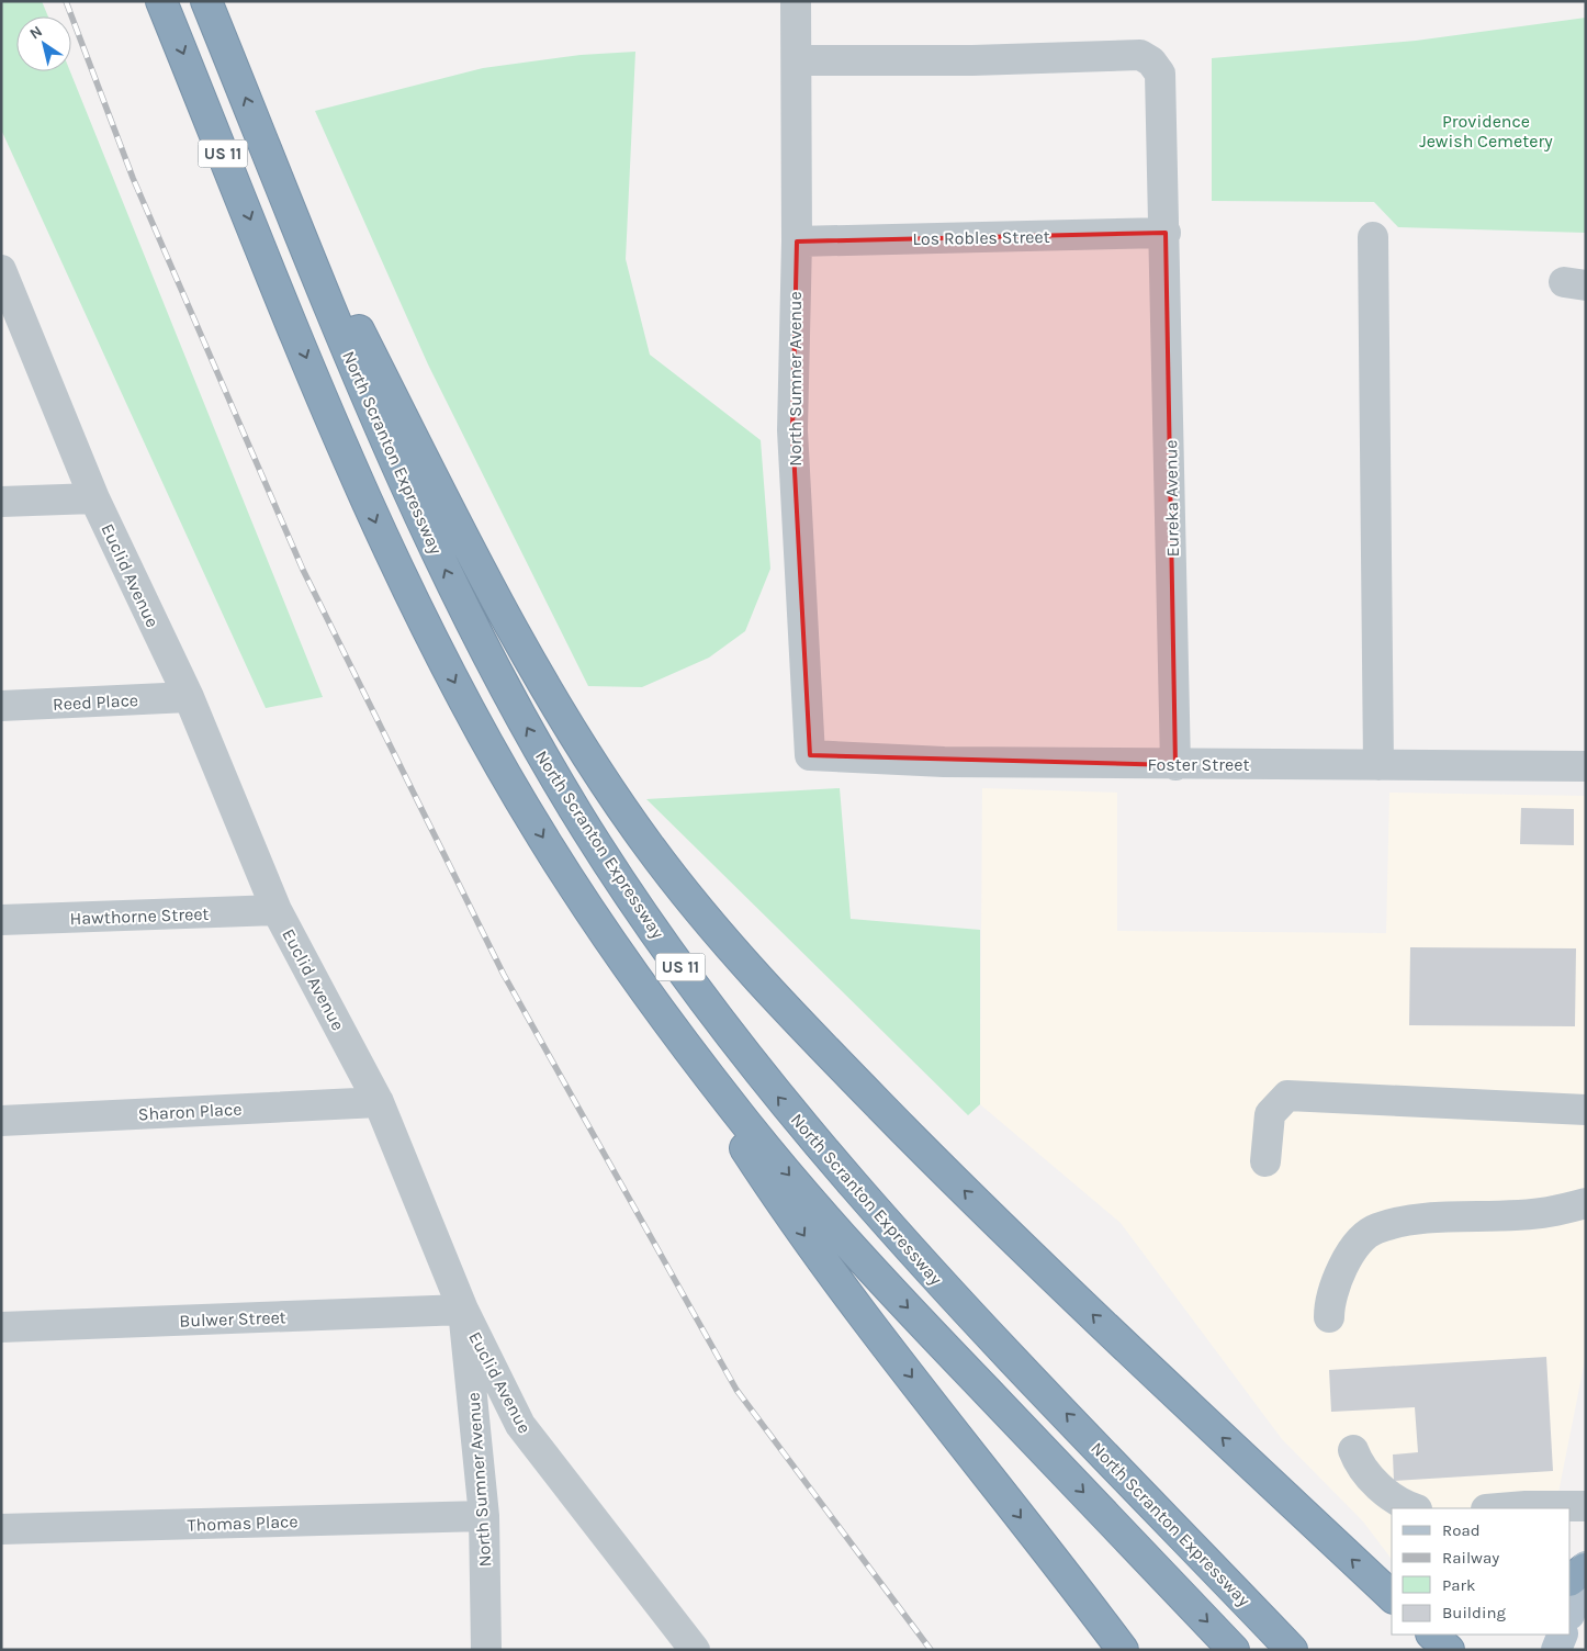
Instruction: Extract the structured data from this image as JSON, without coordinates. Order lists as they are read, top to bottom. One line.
{"streets":{"highway":["US 11","North Scranton Expressway"],"street":["Los Robles Street","North Sumner Avenue","Eureka Avenue","Euclid Avenue","Reed Place","Foster Street","Hawthorne Street","Sharon Place","Bulwer Street","Thomas Place"]},"crossings":[["Los Robles Street","North Sumner Avenue"],["Los Robles Street","Eureka Avenue"],["North Sumner Avenue","Eureka Avenue"],["North Sumner Avenue","Euclid Avenue"],["North Sumner Avenue","Foster Street"],["North Sumner Avenue","Bulwer Street"],["North Sumner Avenue","Thomas Place"],["Eureka Avenue","Foster Street"],["Euclid Avenue","Reed Place"],["Euclid Avenue","Hawthorne Street"],["Euclid Avenue","Sharon Place"],["Euclid Avenue","Bulwer Street"]],"parks":["Providence Jewish Cemetery"],"legend":["Road","Railway","Park","Building"],"north":"top left"}
